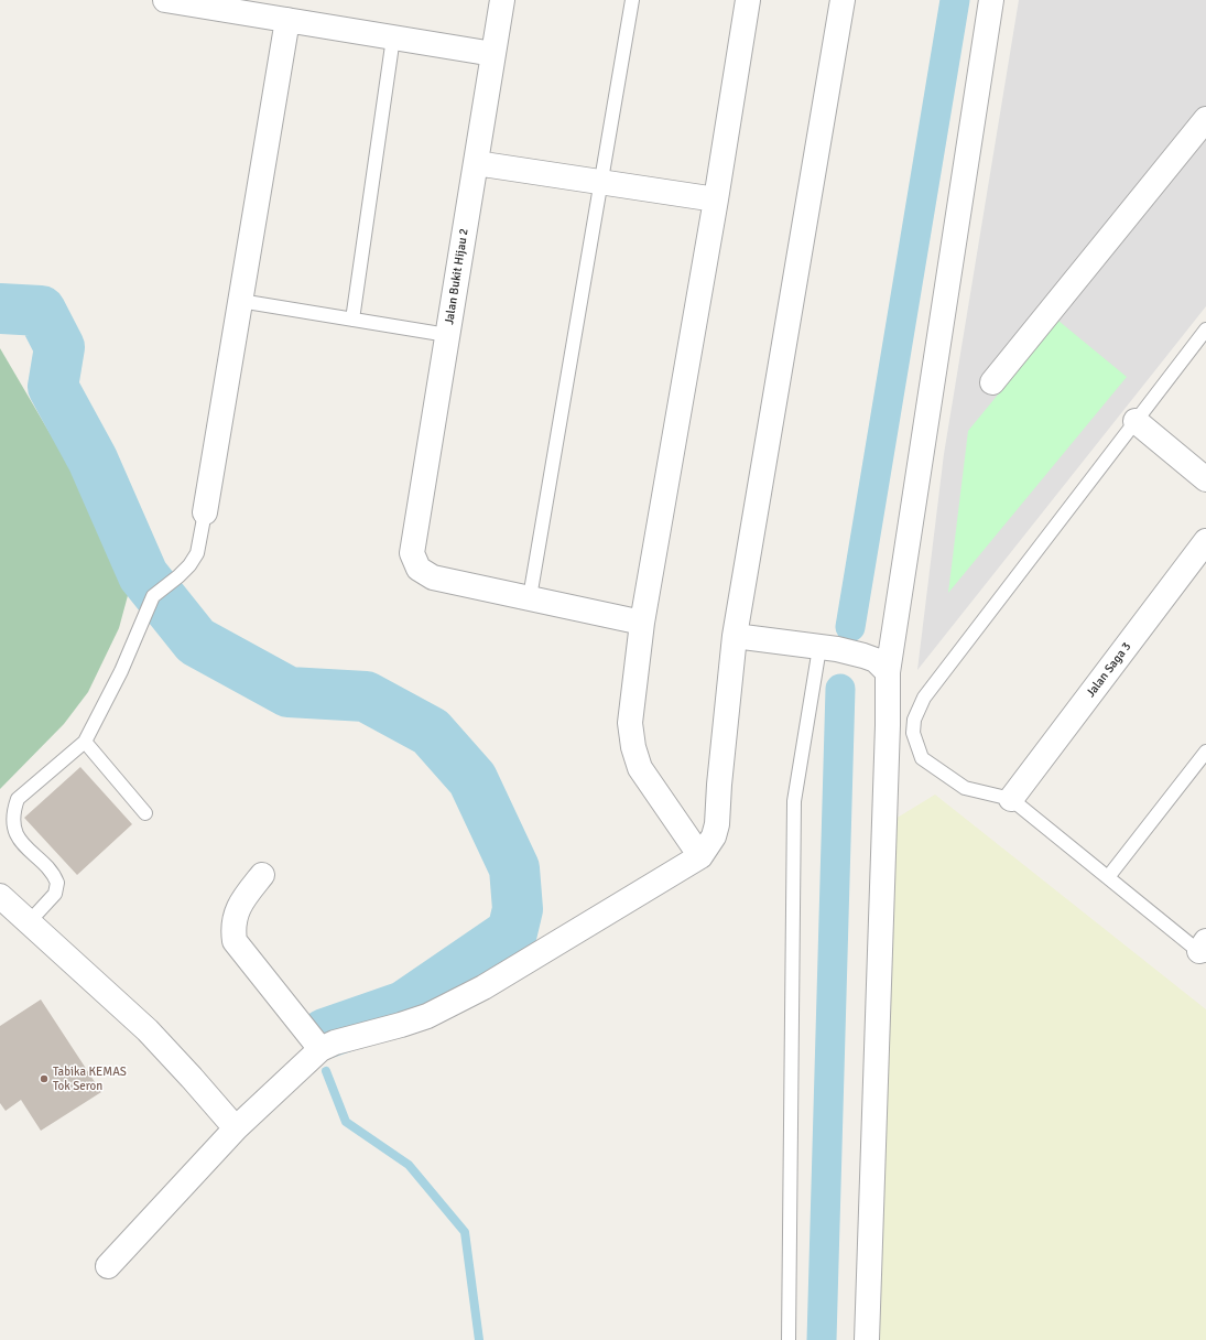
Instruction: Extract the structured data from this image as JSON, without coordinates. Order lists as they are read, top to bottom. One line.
{"streets":{"street":["Jalan Bukit Hijau 2","Jalan Saga 3"]},"places":["Tabika KEMAS Tok Seron"]}
